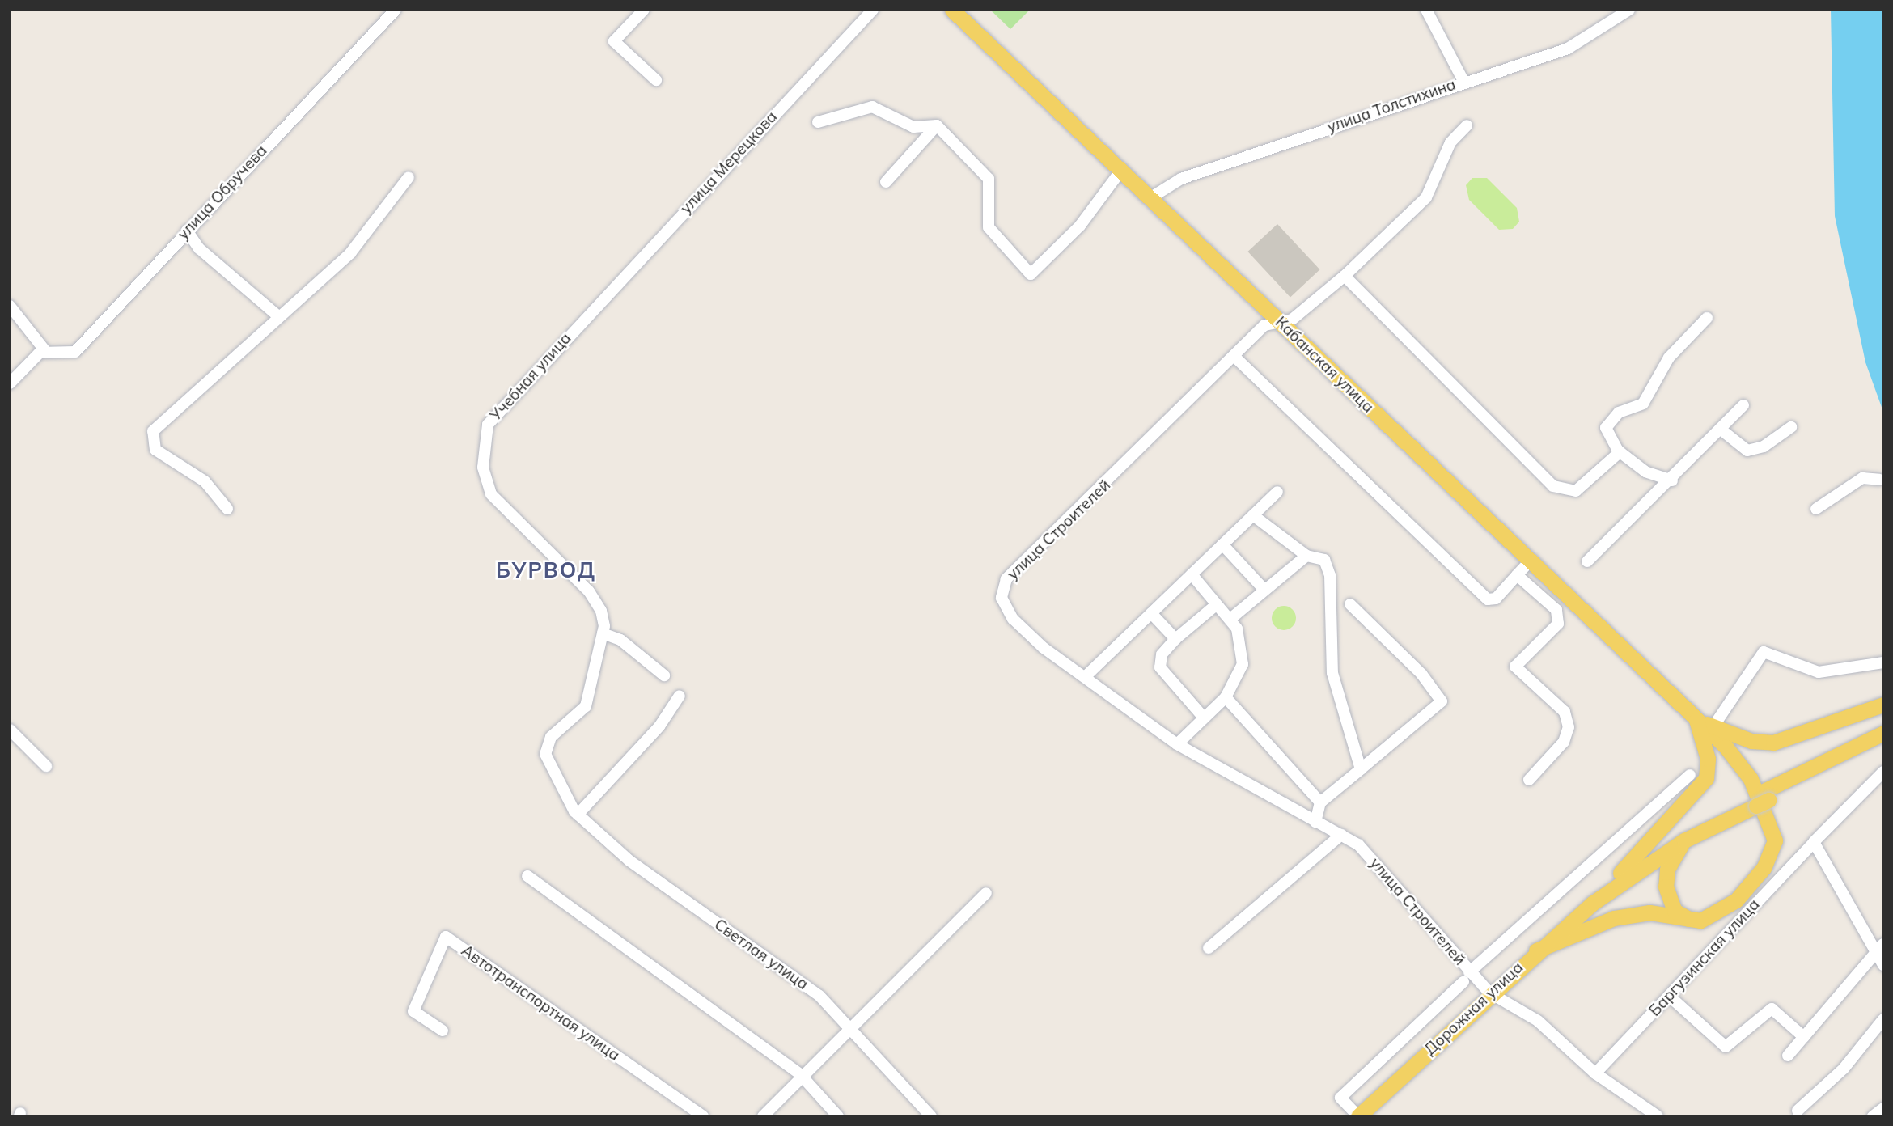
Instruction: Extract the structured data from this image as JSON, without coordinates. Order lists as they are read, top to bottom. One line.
{"streets":{"main road":["Кабанская улица","Дорожная улица"],"street":["улица Толстихина","улица Мерецкова","улица Обручева","Учебная улица","улица Строителей","Светлая улица","Баргузинская улица","Автотранспортная улица"]},"crossings":[["улица Толстихина","Кабанская улица"],["улица Мерецкова","Учебная улица"],["Кабанская улица","улица Строителей"],["Учебная улица","Светлая улица"],["улица Строителей","Баргузинская улица"],["улица Строителей","Дорожная улица"]],"districts":["БУРВОД"]}
